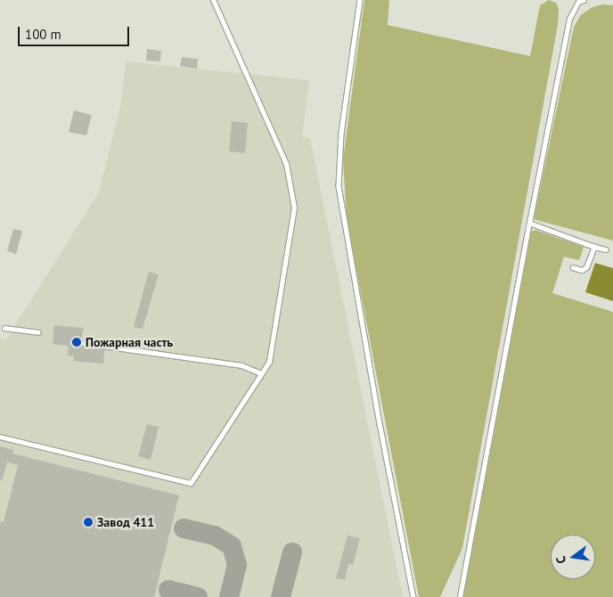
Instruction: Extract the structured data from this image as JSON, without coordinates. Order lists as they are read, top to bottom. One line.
{"places":["Пожарная часть","Завод 411"],"scale_bar":"100 m","north":"left"}
